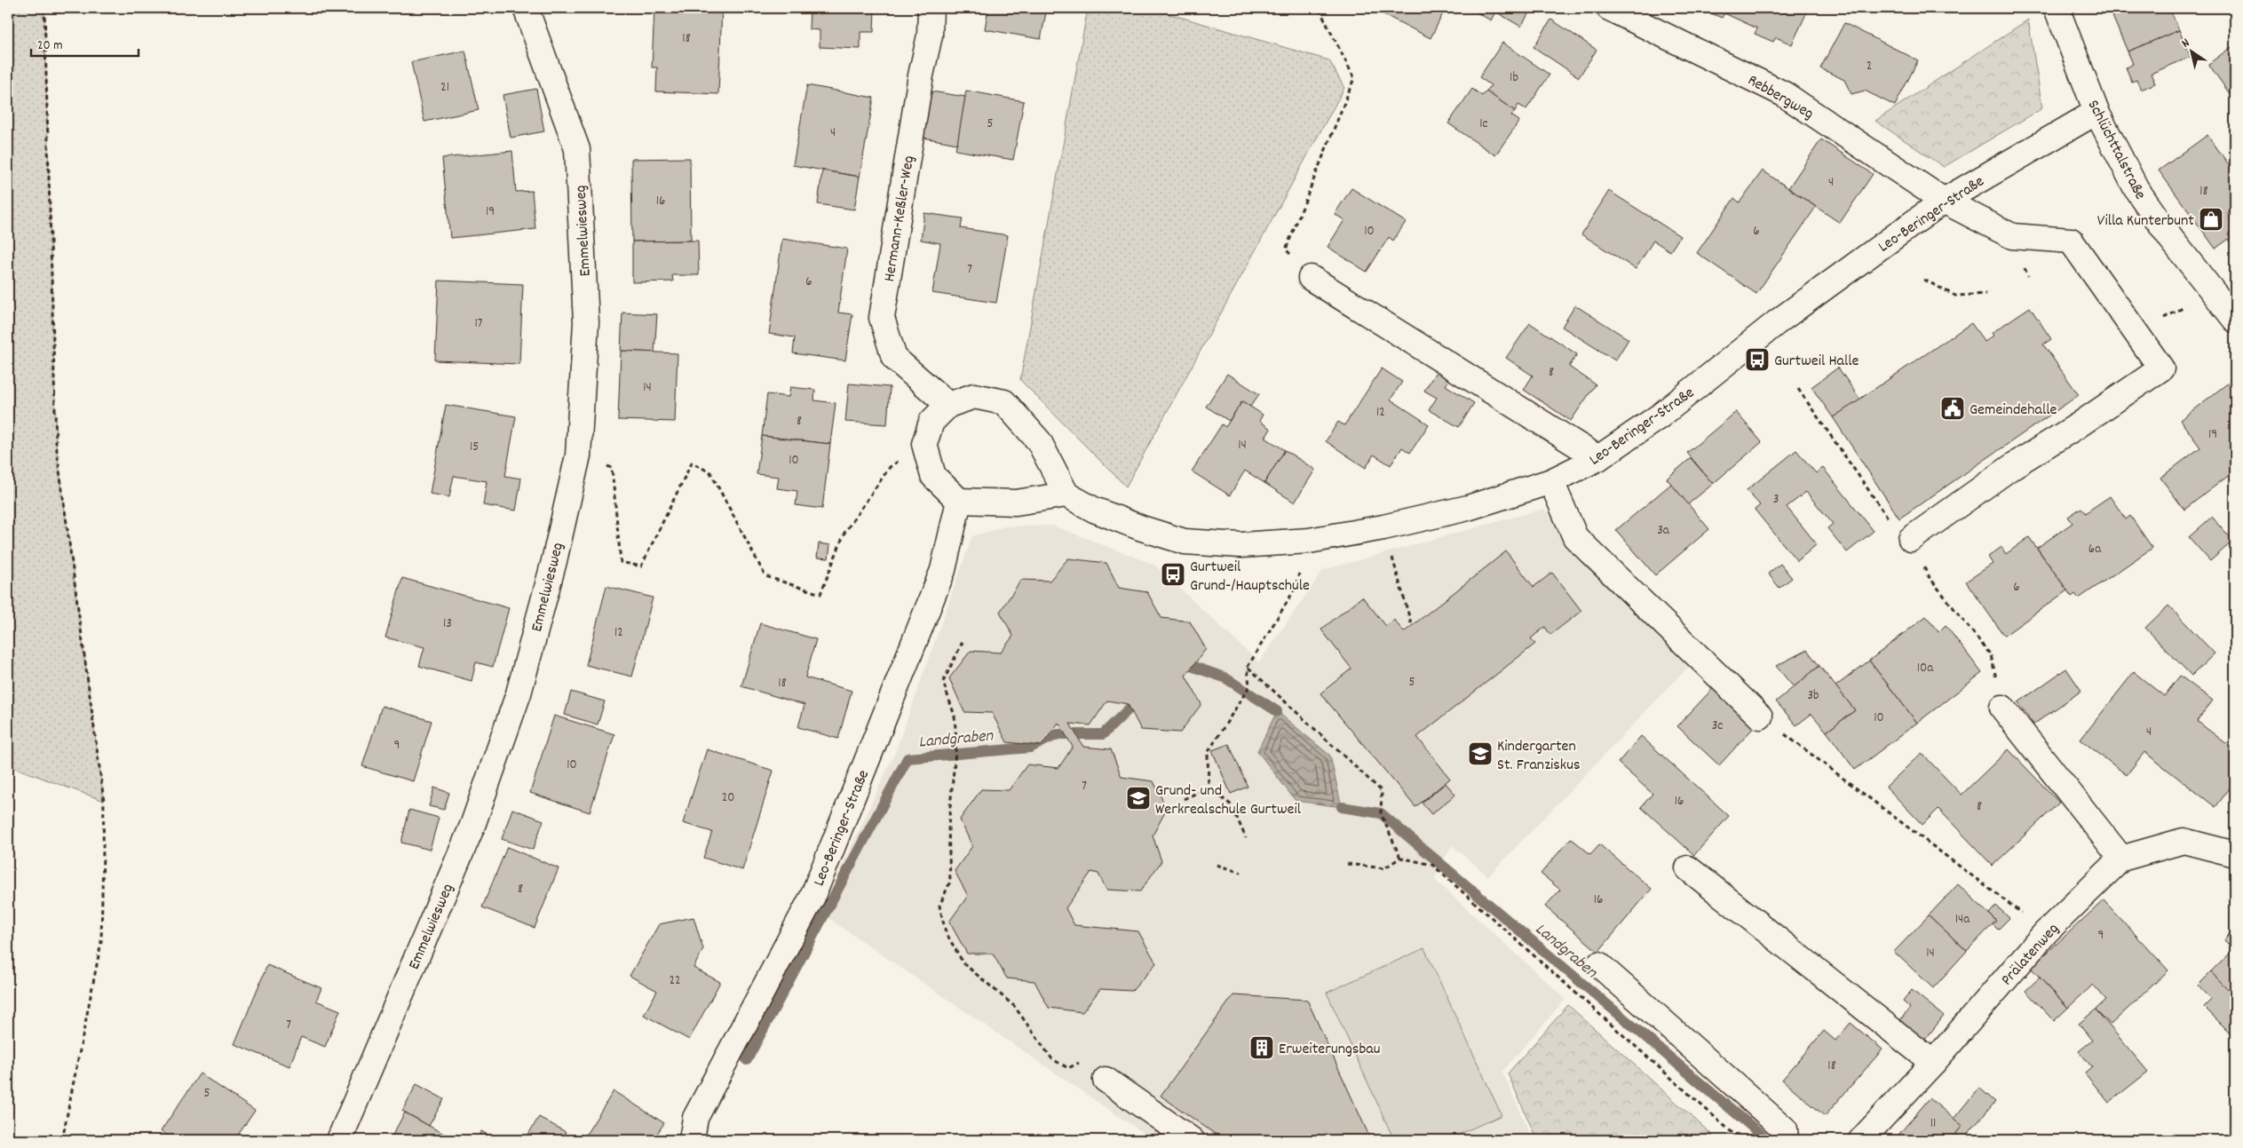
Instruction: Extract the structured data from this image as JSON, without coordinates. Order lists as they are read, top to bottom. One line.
{"streets":{"street":["Rebbergweg","Schlüchttalstraße","Leo-Beringer-Straße","Hermann-Keßler-Weg","Emmelwiesweg","Prälatenweg"]},"crossings":[["Rebbergweg","Leo-Beringer-Straße"],["Schlüchttalstraße","Leo-Beringer-Straße"]],"water":["Landgraben"],"places":{"shop":["Villa Kunterbunt"],"bus stop":["Gurtweil Halle","Gurtweil Grund-/Hauptschule"],"public building":["Gemeindehalle"],"school or university":["Kindergarten St. Franziskus","Grund- und Werkrealschule Gurtweil"],"building":["Erweiterungsbau"]},"house_numbers":["18","2","1b","21","5","1c","4","4","18","16","19","10","6","7","6","17","8","14","12","8","19","14","15","10","3","3a","6a","6","13","12","10a","5","18","3b","10","3c","4","9","10","7","20","16","8","8","16","14a","9","14","22","7","18","5","11"],"scale_bar":"20 m","north":"top left"}
